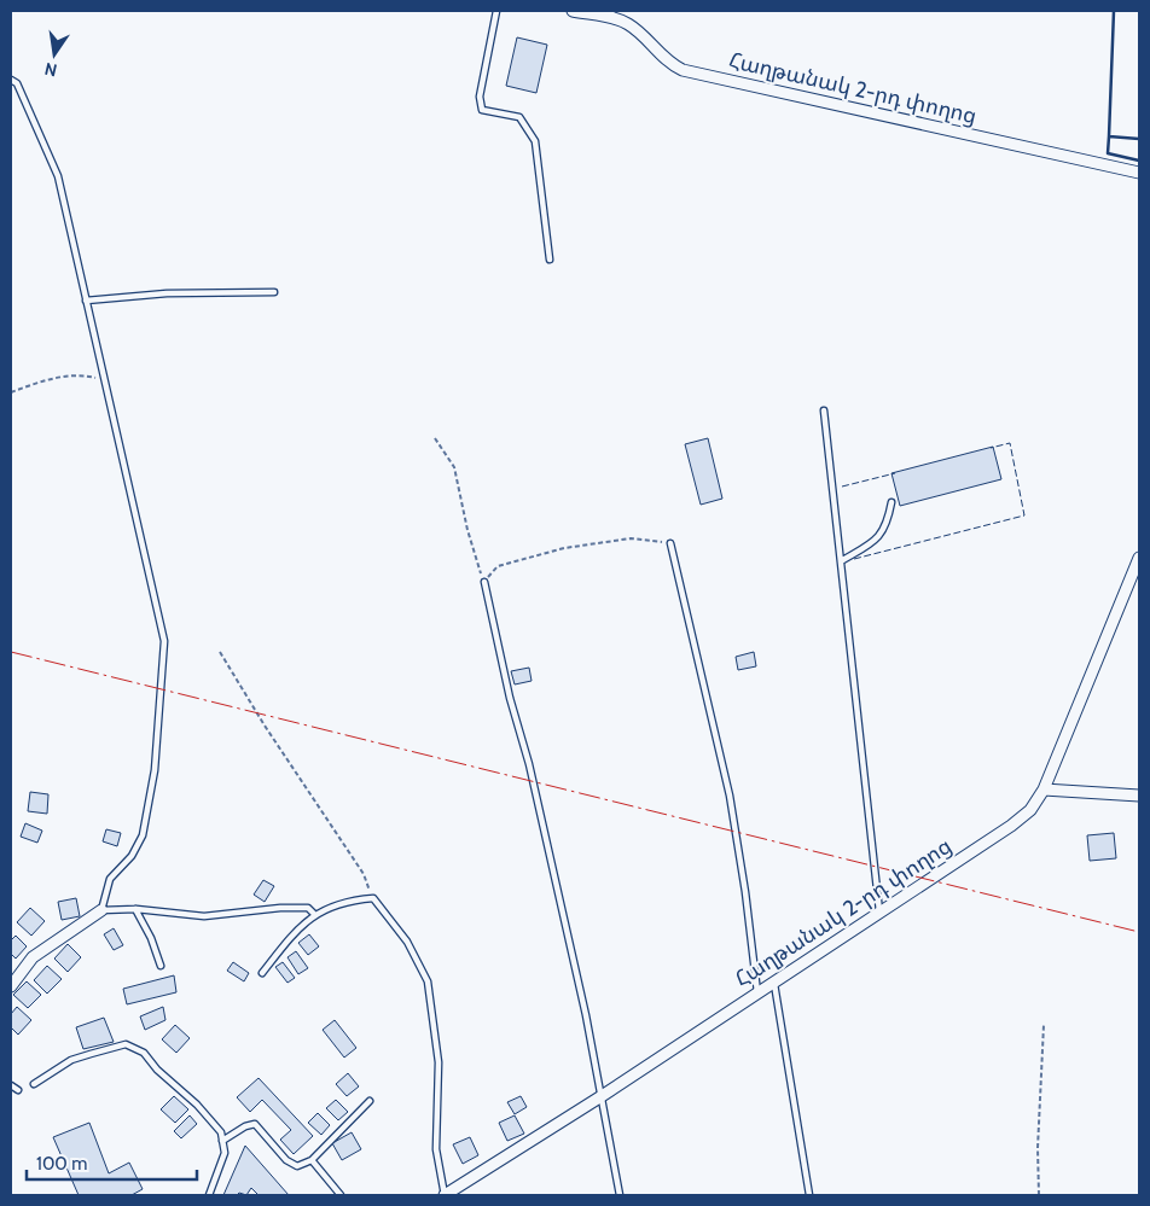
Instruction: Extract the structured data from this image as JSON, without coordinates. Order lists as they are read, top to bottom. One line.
{"streets":{"street":["Հաղթանակ 2-րդ փողոց"]},"scale_bar":"100 m","north":"bottom"}
